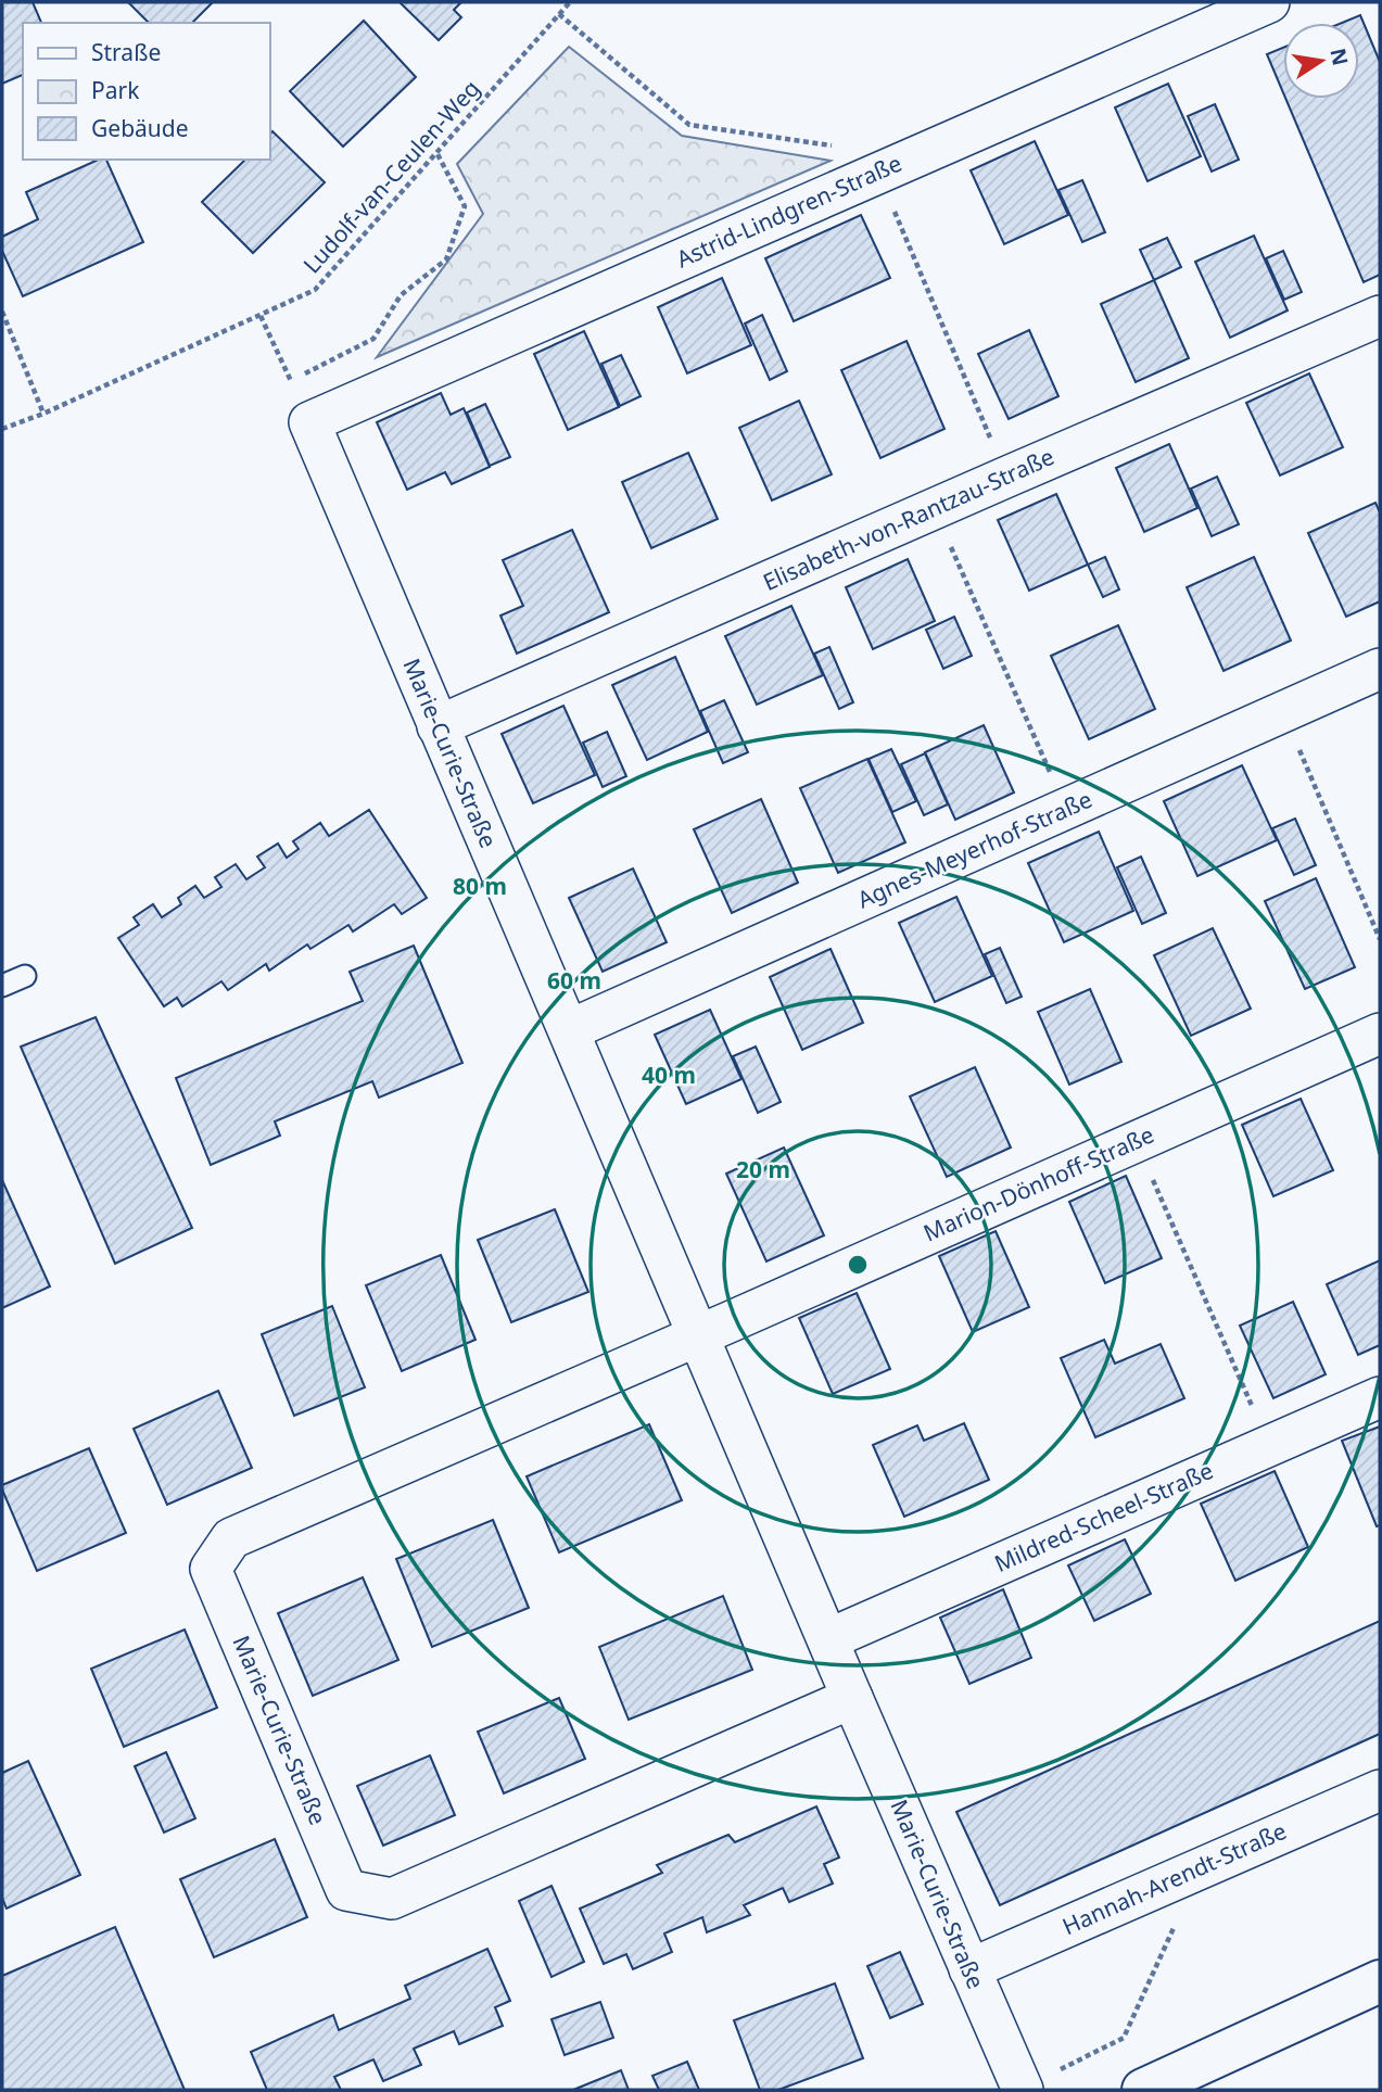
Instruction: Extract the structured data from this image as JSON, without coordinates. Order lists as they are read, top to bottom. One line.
{"streets":{"street":["Astrid-Lindgren-Straße","Elisabeth-von-Rantzau-Straße","Marie-Curie-Straße","Agnes-Meyerhof-Straße","Marion-Dönhoff-Straße","Mildred-Scheel-Straße","Hannah-Arendt-Straße"],"path":["Ludolf-van-Ceulen-Weg"]},"crossings":[["Astrid-Lindgren-Straße","Marie-Curie-Straße"],["Elisabeth-von-Rantzau-Straße","Marie-Curie-Straße"],["Marie-Curie-Straße","Agnes-Meyerhof-Straße"],["Marie-Curie-Straße","Marion-Dönhoff-Straße"],["Marie-Curie-Straße","Mildred-Scheel-Straße"],["Marie-Curie-Straße","Hannah-Arendt-Straße"]],"legend":["Straße","Park","Gebäude"],"north":"right","rings":["80 m","60 m","40 m","20 m"]}
